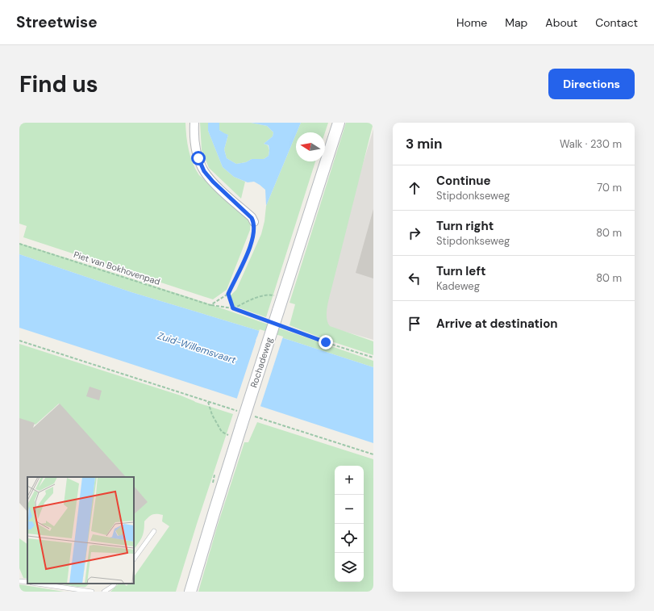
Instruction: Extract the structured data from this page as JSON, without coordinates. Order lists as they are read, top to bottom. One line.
{"streets":{"main road":["Rochadeweg"],"path":["Piet van Bokhovenpad"]},"water":["Zuid-Willemsvaart"],"north":"left","page":{"header":"Streetwise","nav":["Home","Map","About","Contact"],"buttons":"Directions","title":"Find us","heading":["3 min","Walk · 230 m"],"list":[["Continue","Stipdonkseweg","70 m"],["Turn right","Stipdonkseweg","80 m"],["Turn left","Kadeweg","80 m"],"Arrive at destination"],"map_buttons":["+","−"]}}
